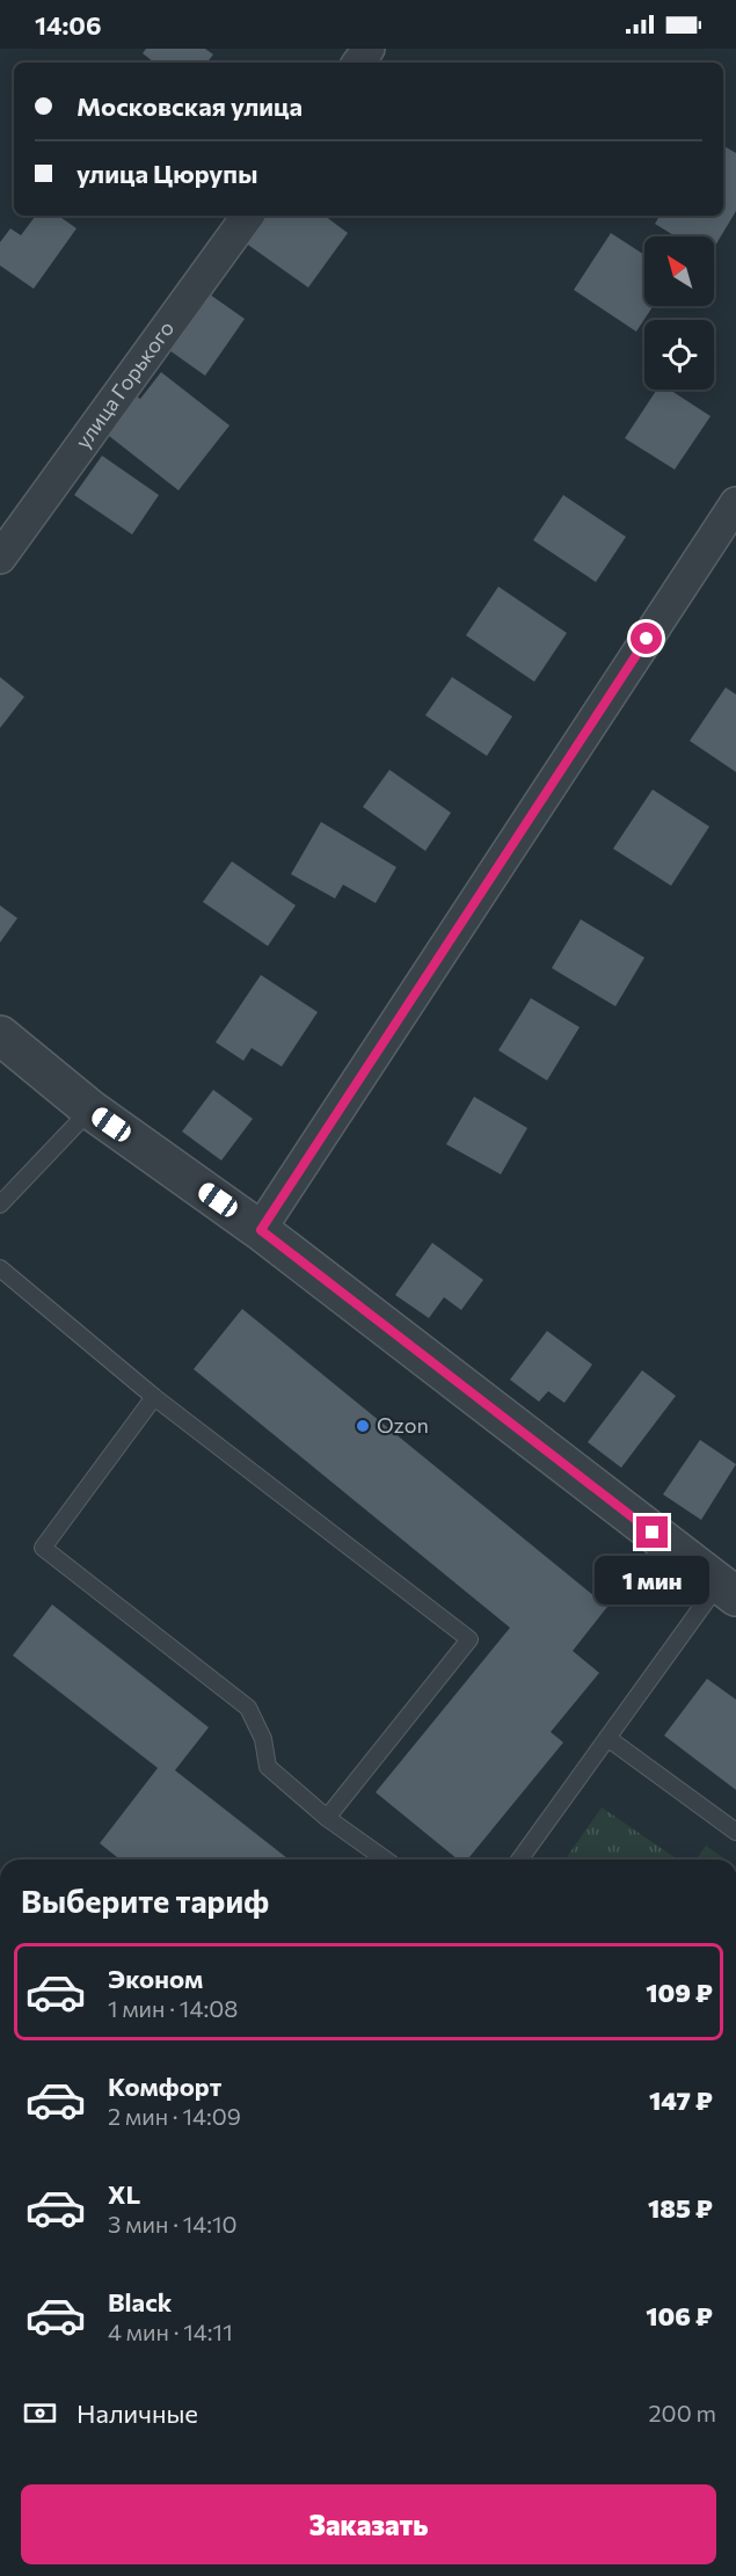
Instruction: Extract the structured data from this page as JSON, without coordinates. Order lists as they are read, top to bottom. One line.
{"streets":{"street":["улица Горького"]},"places":["Ozon"],"north":"top left","page":{"status":"14:06","banner":["Московская улица","улица Цюрупы"],"bubble":"1 мин","heading":"Выберите тариф","list":[{"name":"Эконом","note":"1 мин · 14:08","value":"109 ₽"},{"name":"Комфорт","note":"2 мин · 14:09","value":"147 ₽"},{"name":"XL","note":"3 мин · 14:10","value":"185 ₽"},{"name":"Black","note":"4 мин · 14:11","value":"106 ₽"}],"pay":["Наличные","200 m"],"buttons":"Заказать"}}
